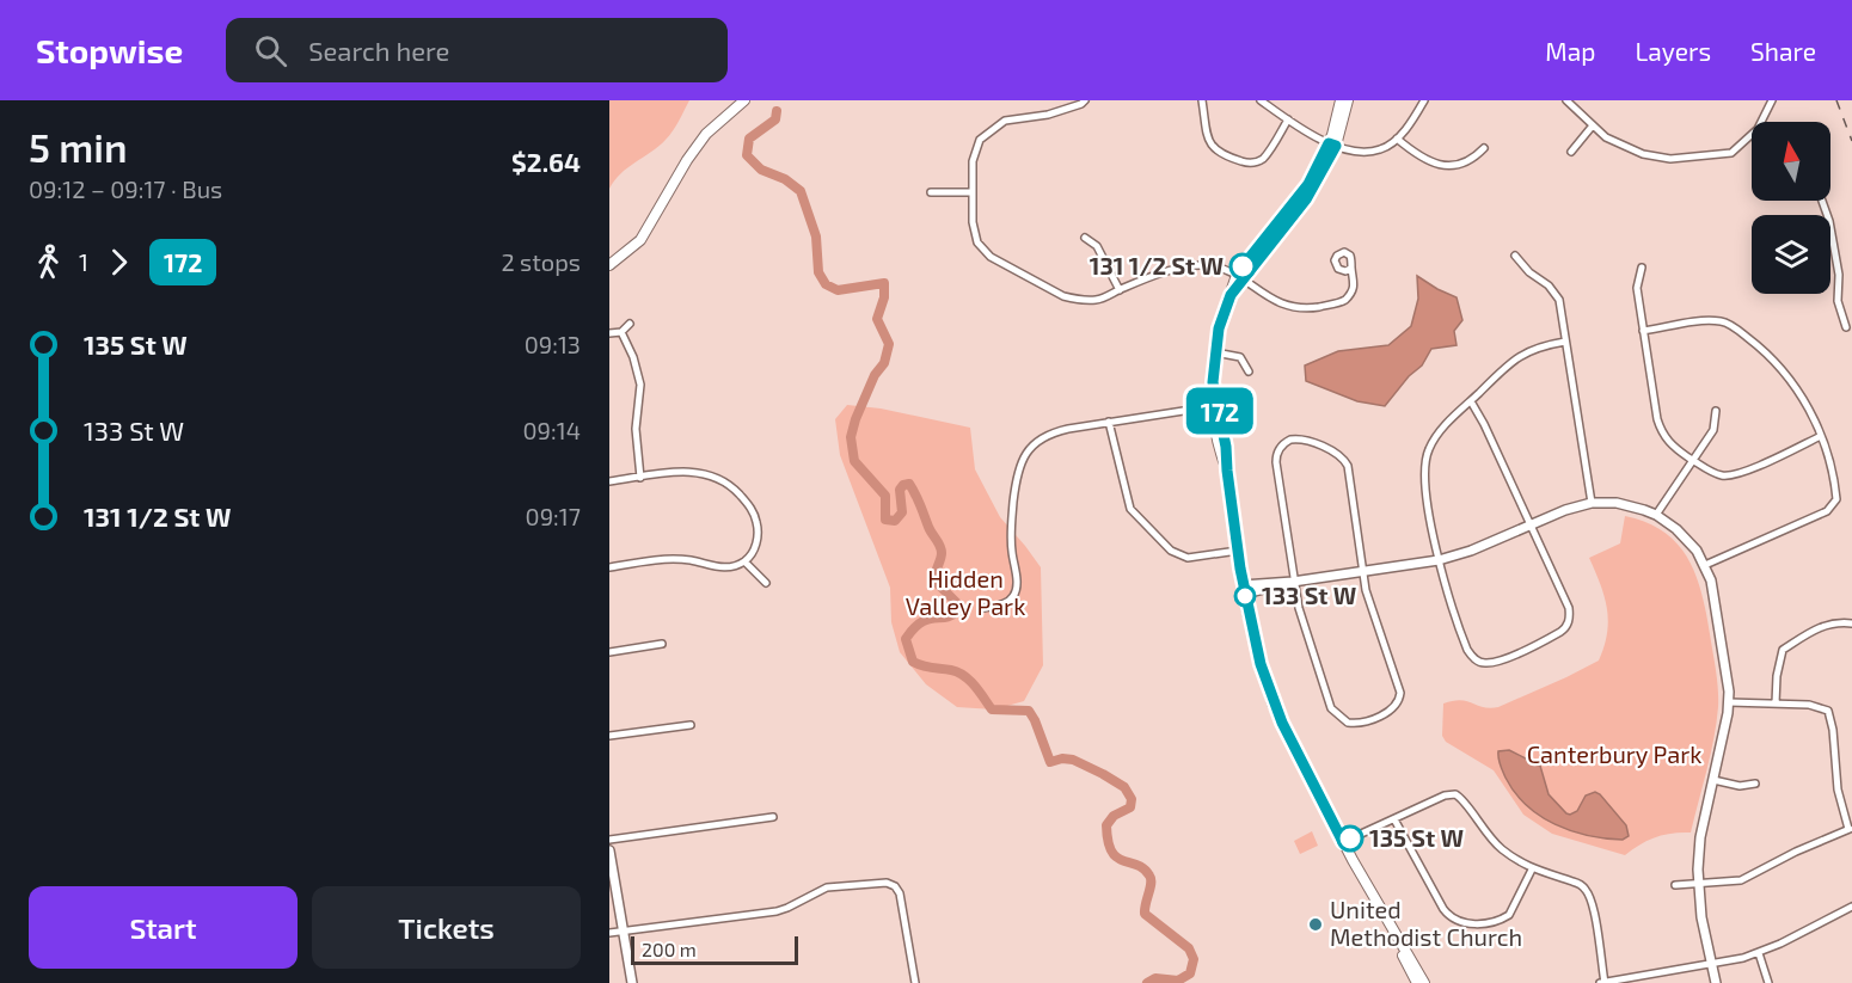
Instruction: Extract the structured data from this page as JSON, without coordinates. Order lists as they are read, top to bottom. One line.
{"parks":["Hidden Valley Park","Canterbury Park"],"places":["131 1/2 St W","133 St W","135 St W","United Methodist Church"],"lines":["bus line 172"],"scale_bar":"200 m","north":"top","page":{"header":"Stopwise","search":"Search here","nav":["Map","Layers","Share"],"heading":["5 min","09:12 – 09:17 · Bus","$2.64"],"on_map":"172","legs":["1","172","2 stops"],"list":[{"name":"135 St W","value":"09:13"},{"name":"133 St W","value":"09:14"},{"name":"131 1/2 St W","value":"09:17"}],"buttons":["Start","Tickets"],"scale":"200 m"}}
